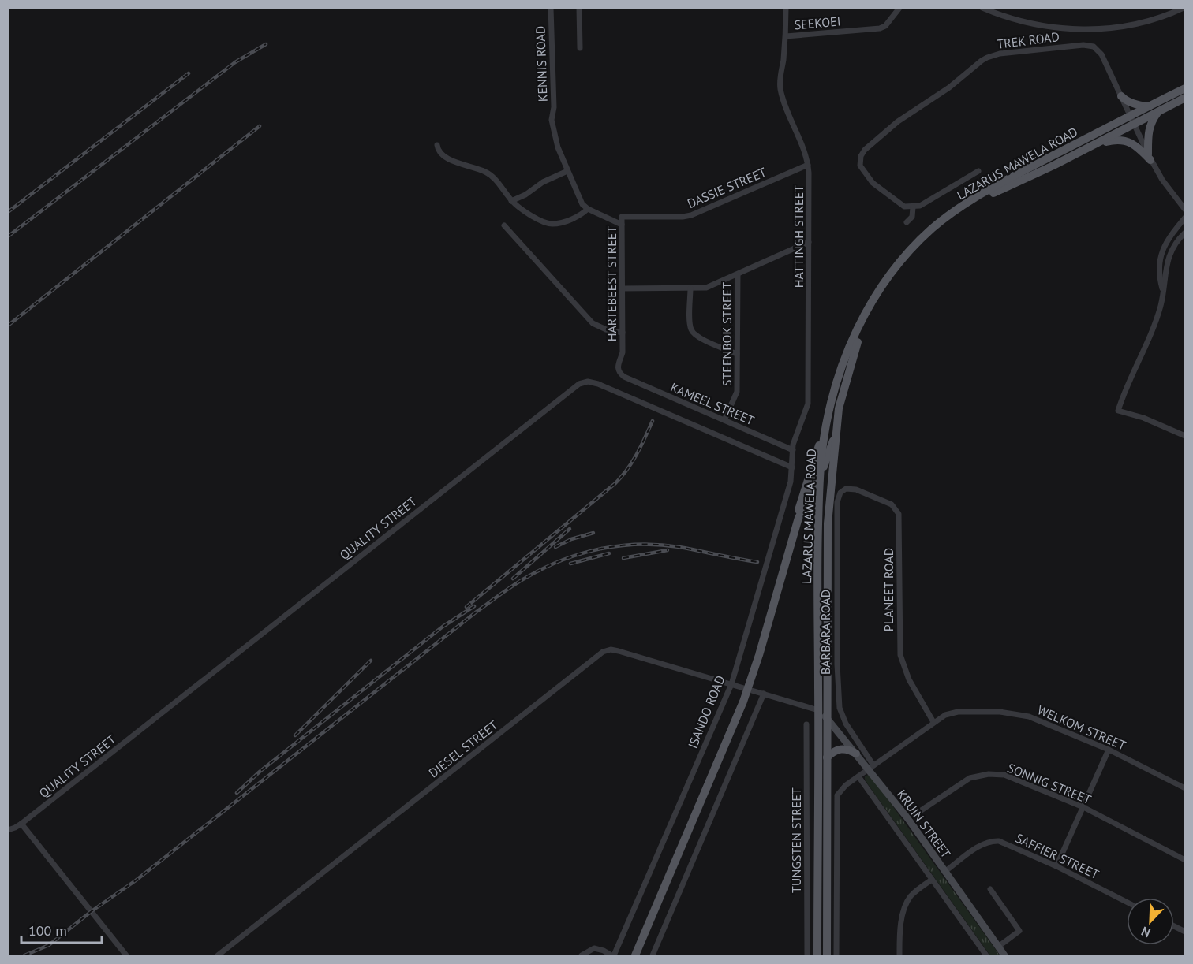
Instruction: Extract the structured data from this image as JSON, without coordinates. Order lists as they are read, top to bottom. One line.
{"streets":{"main road":["LAZARUS MAWELA ROAD","KRUIN STREET"],"street":["SEEKOEI","TREK ROAD","KENNIS ROAD","DASSIE STREET","HATTINGH STREET","HARTEBEEST STREET","STEENBOK STREET","KAMEEL STREET","QUALITY STREET","PLANEET ROAD","BARBARA ROAD","ISANDO ROAD","WELKOM STREET","DIESEL STREET","SONNIG STREET","TUNGSTEN STREET","SAFFIER STREET"]},"crossings":[["SEEKOEI","HATTINGH STREET"],["TREK ROAD","LAZARUS MAWELA ROAD"],["LAZARUS MAWELA ROAD","KRUIN STREET"],["DASSIE STREET","HATTINGH STREET"],["DASSIE STREET","HARTEBEEST STREET"],["HATTINGH STREET","KAMEEL STREET"],["HATTINGH STREET","QUALITY STREET"],["HATTINGH STREET","ISANDO ROAD"],["HARTEBEEST STREET","KAMEEL STREET"],["STEENBOK STREET","KAMEEL STREET"],["QUALITY STREET","ISANDO ROAD"],["PLANEET ROAD","BARBARA ROAD"],["PLANEET ROAD","WELKOM STREET"],["BARBARA ROAD","WELKOM STREET"],["BARBARA ROAD","KRUIN STREET"],["ISANDO ROAD","DIESEL STREET"],["WELKOM STREET","KRUIN STREET"],["SONNIG STREET","KRUIN STREET"],["KRUIN STREET","SAFFIER STREET"]],"scale_bar":"100 m","north":"bottom left"}
